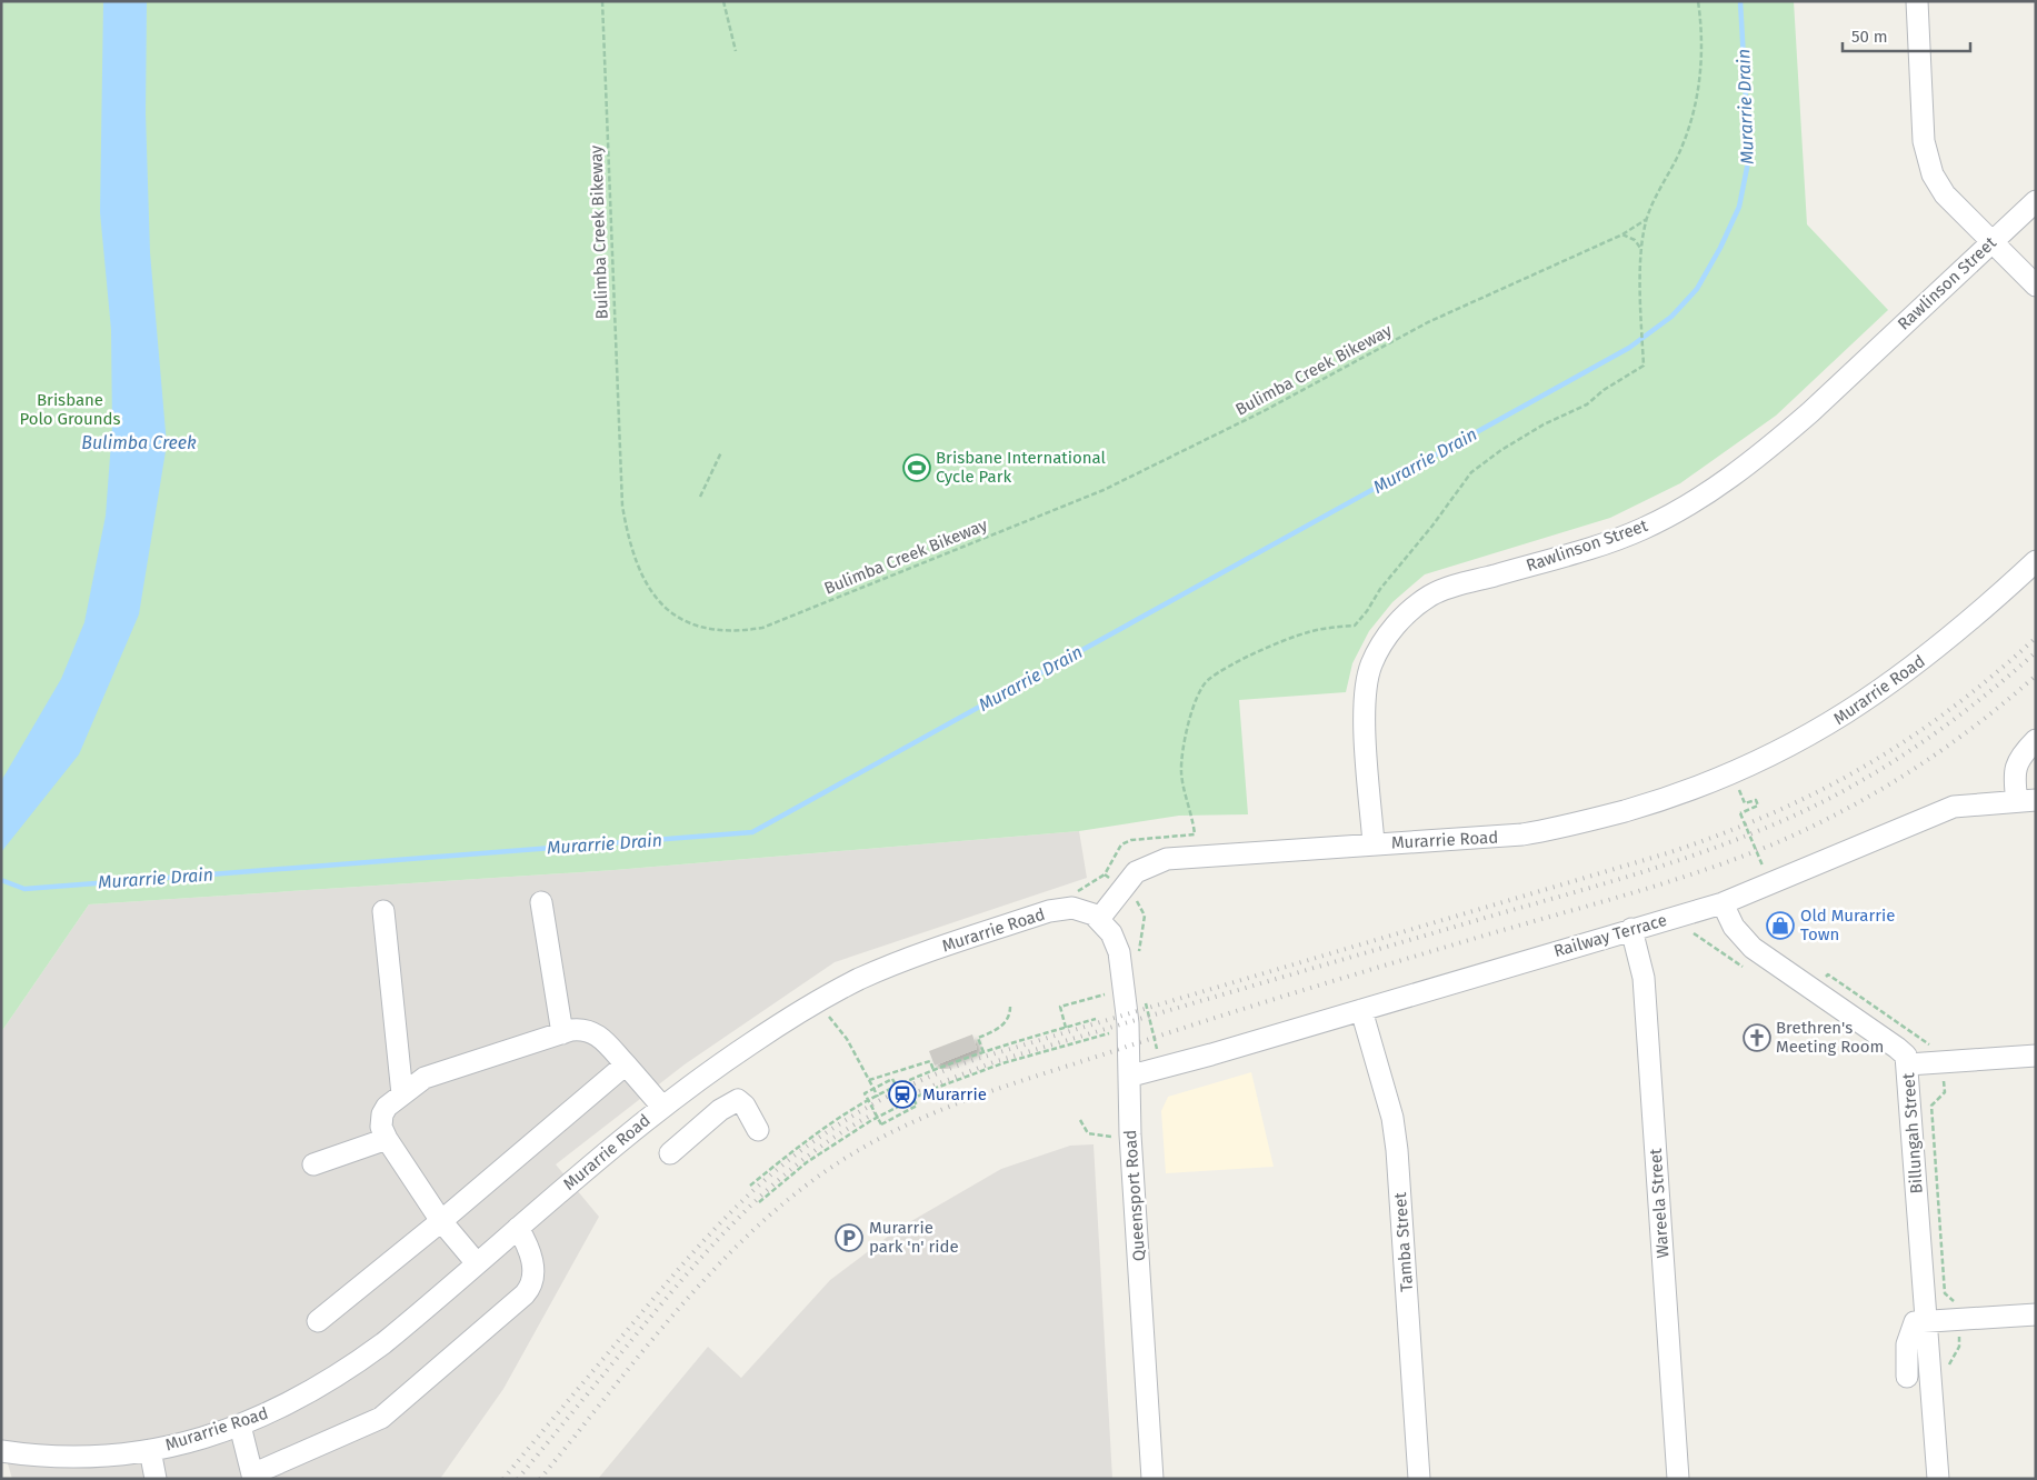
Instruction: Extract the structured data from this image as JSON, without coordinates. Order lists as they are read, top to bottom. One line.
{"streets":{"street":["Rawlinson Street","Murarrie Road","Railway Terrace","Billungah Street","Queensport Road","Wareela Street","Tamba Street"],"path":["Bulimba Creek Bikeway"]},"crossings":[["Rawlinson Street","Murarrie Road"],["Murarrie Road","Queensport Road"],["Railway Terrace","Billungah Street"],["Railway Terrace","Queensport Road"],["Railway Terrace","Wareela Street"],["Railway Terrace","Tamba Street"]],"water":["Murarrie Drain","Bulimba Creek"],"parks":["Brisbane Polo Grounds"],"places":{"sports":["Brisbane International Cycle Park"],"shop":["Old Murarrie Town"],"church":["Brethren's Meeting Room"],"station":["Murarrie"],"parking":["Murarrie park 'n' ride"]},"scale_bar":"50 m"}
